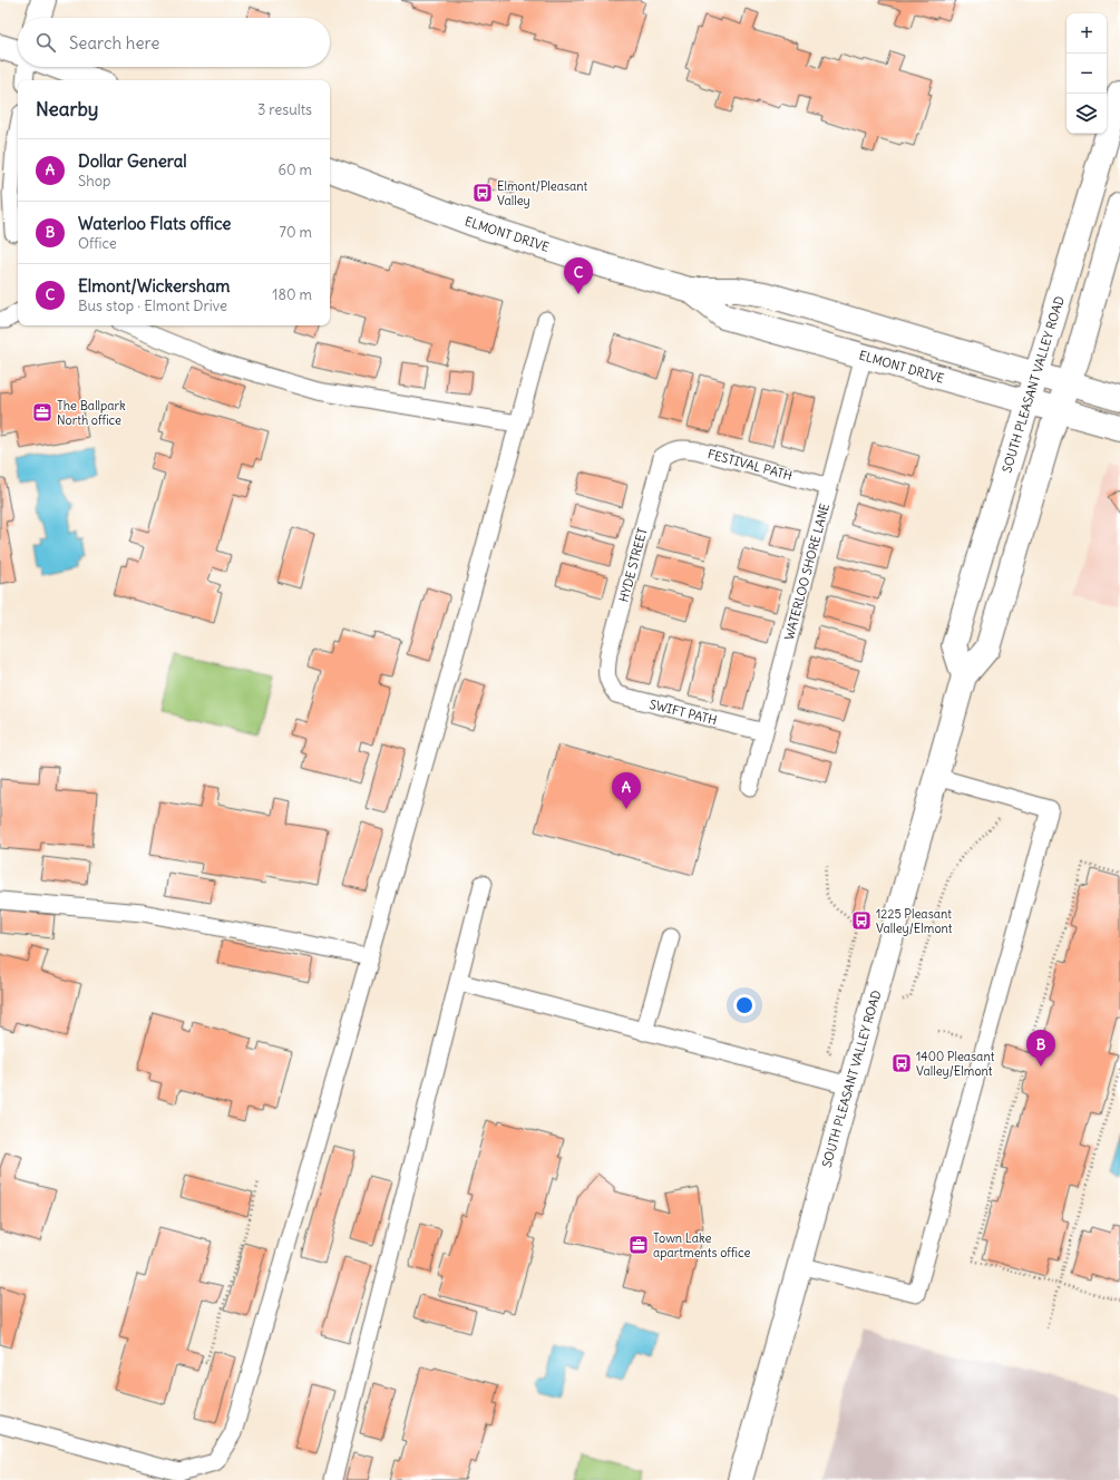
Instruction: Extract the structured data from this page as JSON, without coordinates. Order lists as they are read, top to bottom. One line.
{"streets":{"main road":["ELMONT DRIVE","SOUTH PLEASANT VALLEY ROAD"],"lane":["FESTIVAL PATH","HYDE STREET","WATERLOO SHORE LANE","SWIFT PATH"]},"crossings":[["ELMONT DRIVE","SOUTH PLEASANT VALLEY ROAD"],["ELMONT DRIVE","WATERLOO SHORE LANE"],["FESTIVAL PATH","HYDE STREET"],["FESTIVAL PATH","WATERLOO SHORE LANE"],["HYDE STREET","SWIFT PATH"],["WATERLOO SHORE LANE","SWIFT PATH"]],"places":{"bus stop":["Elmont/Pleasant Valley","1225 Pleasant Valley/Elmont","1400 Pleasant Valley/Elmont"],"office":["The Ballpark North office","Town Lake apartments office"]},"page":{"map_buttons":["+","−"],"search":"Search here","heading":["Nearby","3 results"],"list":[{"mark":"A","name":"Dollar General","note":"Shop","value":"60 m"},{"mark":"B","name":"Waterloo Flats office","note":"Office","value":"70 m"},{"mark":"C","name":"Elmont/Wickersham","note":"Bus stop · Elmont Drive","value":"180 m"}],"pins":["C","A","B"]}}
